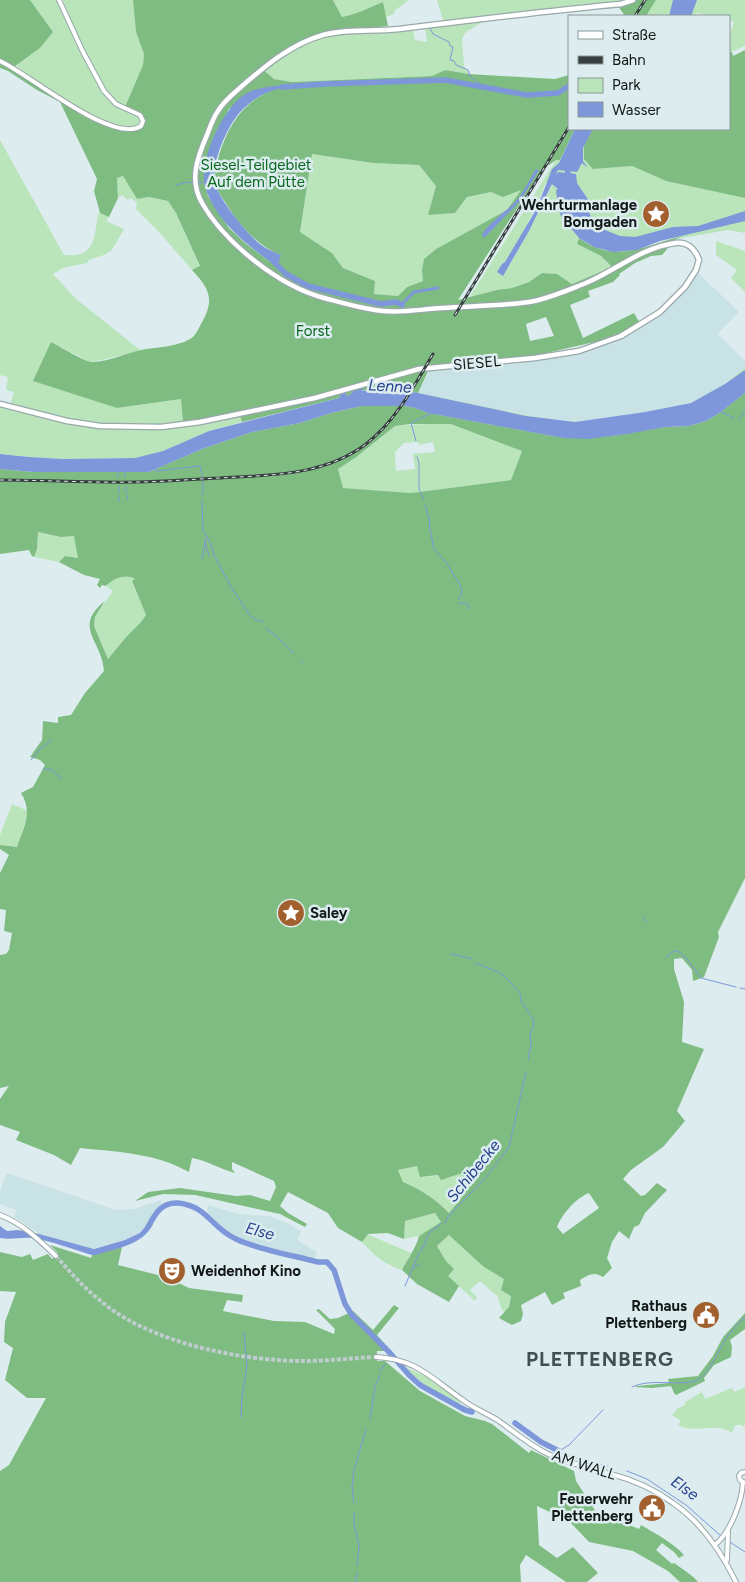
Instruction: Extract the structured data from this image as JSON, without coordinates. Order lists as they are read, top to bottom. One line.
{"streets":{"main road":["SIESEL","AM WALL"]},"districts":["PLETTENBERG"],"water":["Lenne","Schibecke","Else"],"parks":["Siesel-Teilgebiet Auf dem Pütte","Forst"],"places":{"place":["Wehrturmanlage Bomgaden","Saley"],"theatre":["Weidenhof Kino"],"public building":["Rathaus Plettenberg","Feuerwehr Plettenberg"]},"legend":["Straße","Bahn","Park","Wasser"]}
